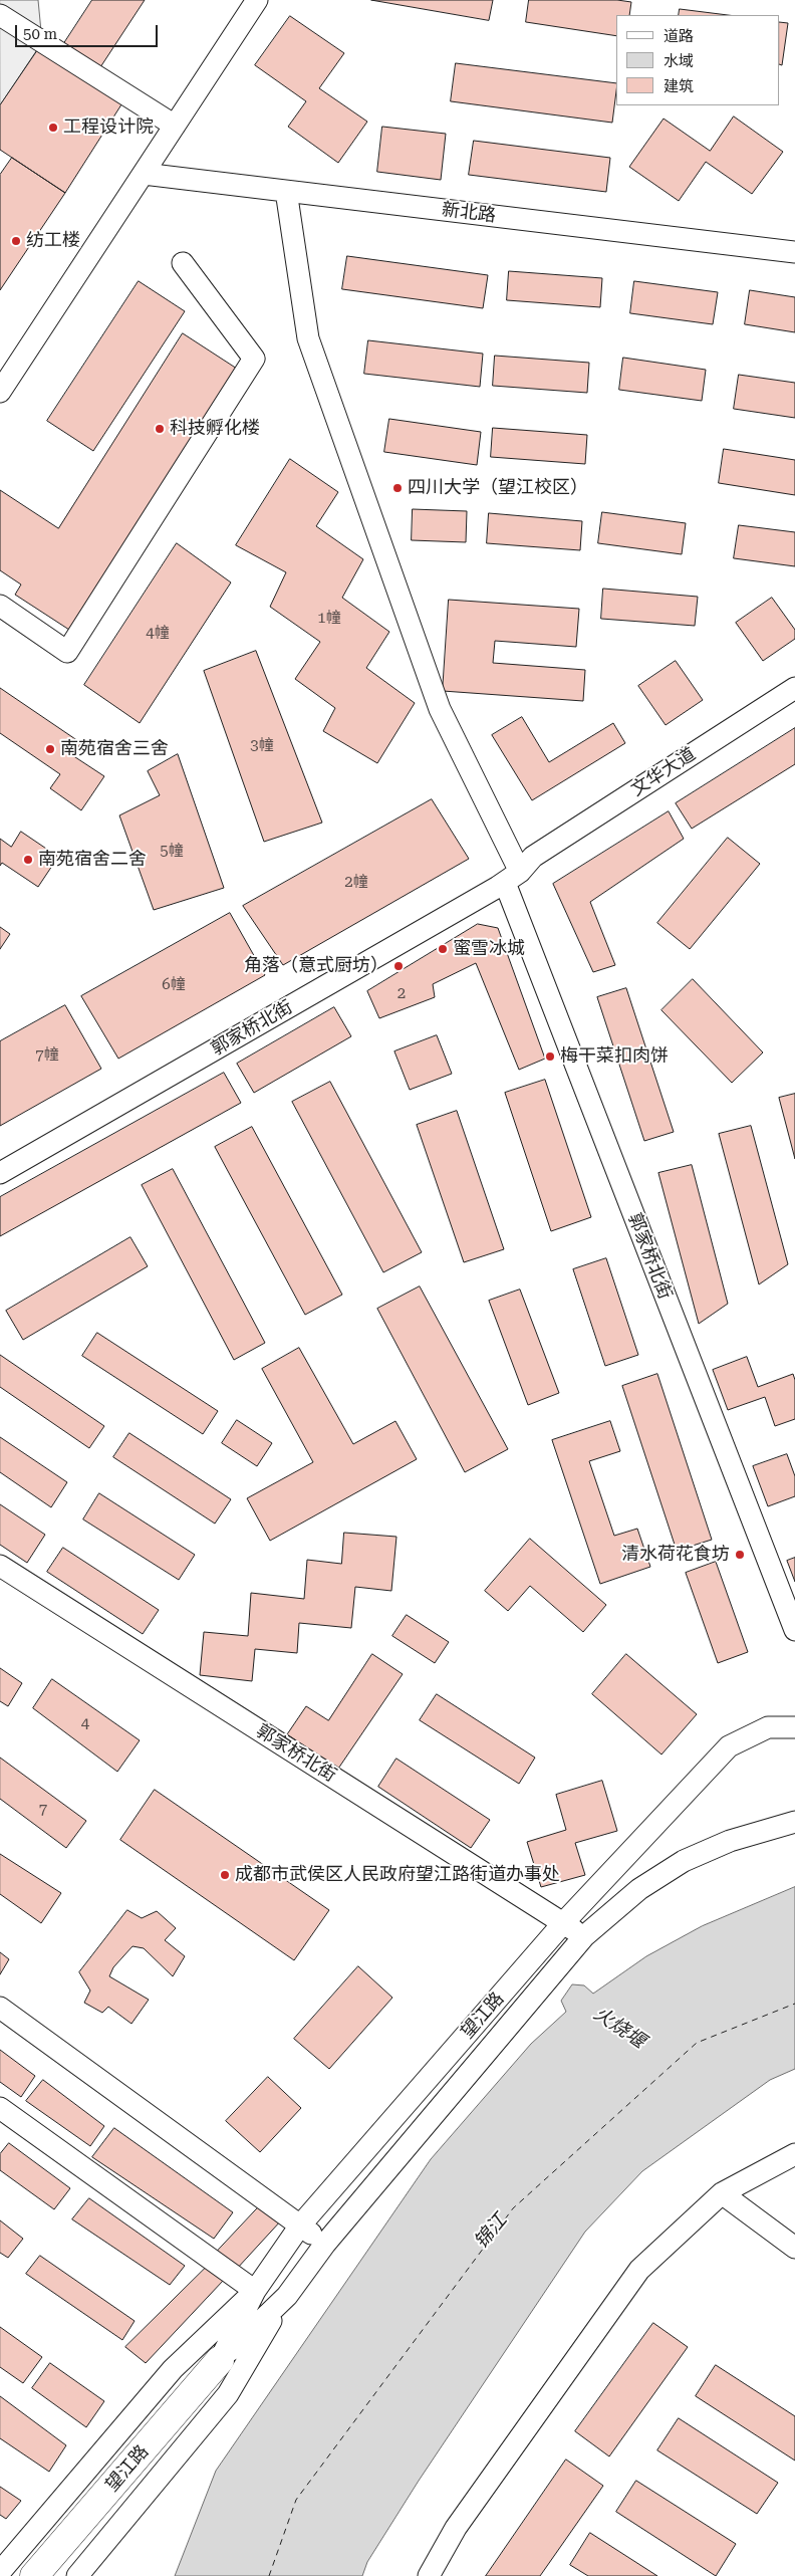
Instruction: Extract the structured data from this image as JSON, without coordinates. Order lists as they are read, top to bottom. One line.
{"streets":{"main road":["望江路"],"street":["新北路","文华大道","郭家桥北街"]},"crossings":[["文华大道","郭家桥北街"],["郭家桥北街","望江路"]],"water":["火烧堰","锦江"],"places":["工程设计院","纺工楼","科技孵化楼","四川大学（望江校区）","南苑宿舍三舍","南苑宿舍二舍","蜜雪冰城","角落（意式厨坊）","梅干菜扣肉饼","清水荷花食坊","成都市武侯区人民政府望江路街道办事处"],"house_numbers":["1幢","4幢","3幢","5幢","2幢","6幢","2","7幢","4","7"],"legend":["道路","水域","建筑"],"scale_bar":"50 m"}
